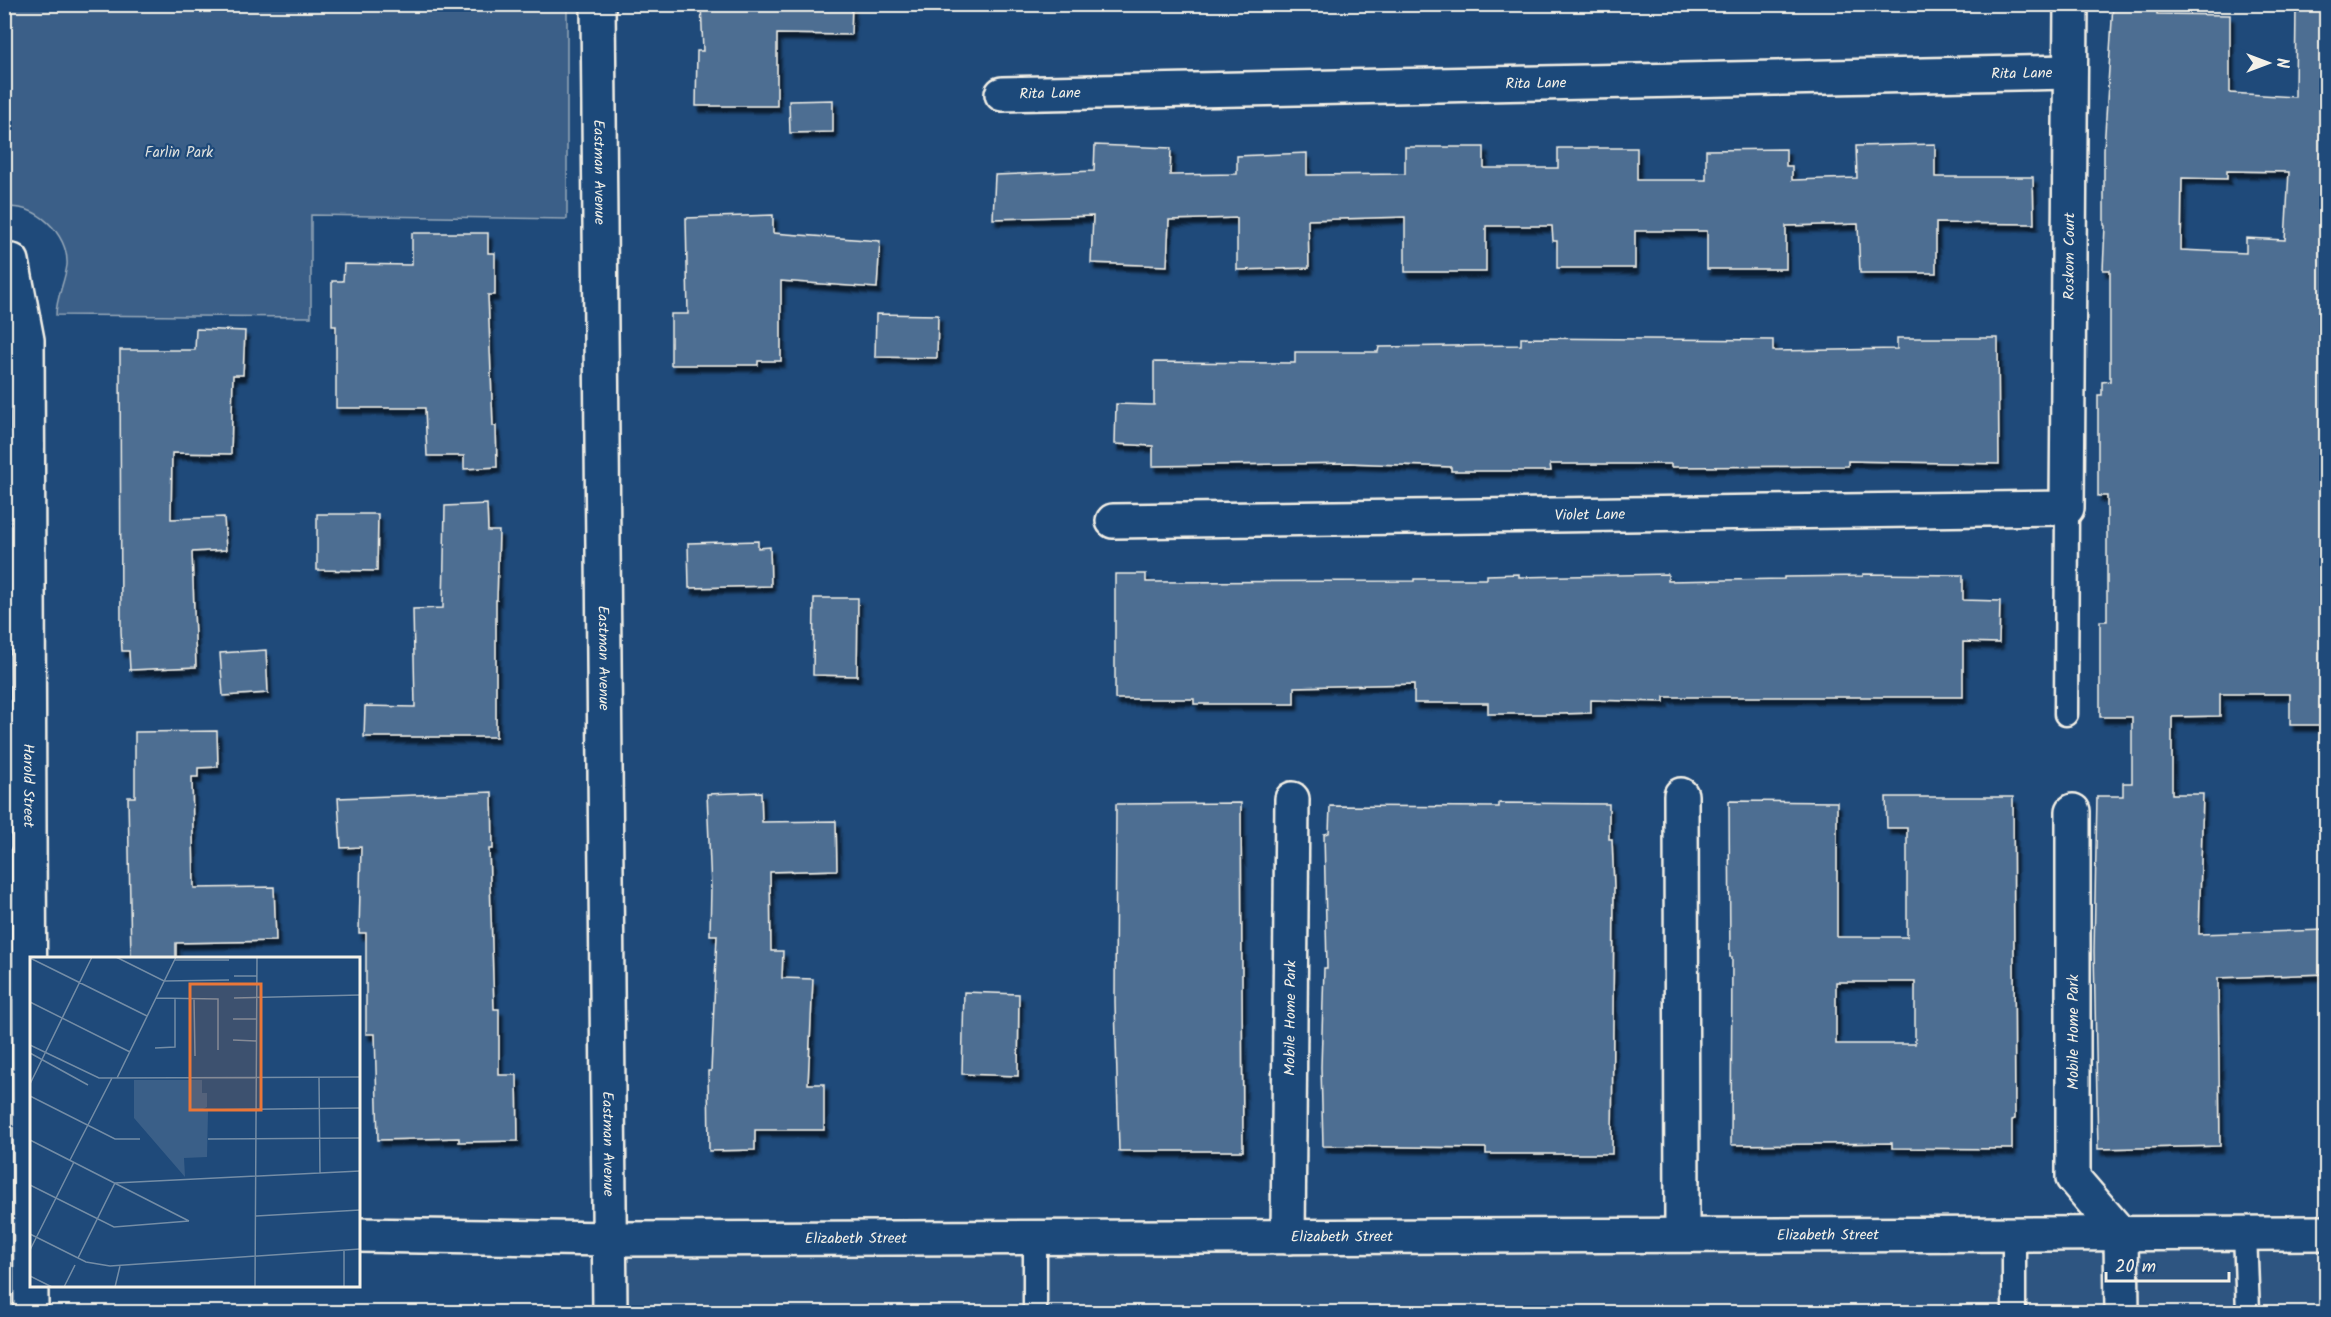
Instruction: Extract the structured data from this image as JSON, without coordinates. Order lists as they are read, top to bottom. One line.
{"streets":{"street":["Rita Lane","Eastman Avenue","Roskom Court","Violet Lane","Harold Street","Mobile Home Park","Elizabeth Street"]},"crossings":[["Rita Lane","Roskom Court"],["Eastman Avenue","Elizabeth Street"],["Roskom Court","Violet Lane"],["Mobile Home Park","Elizabeth Street"]],"parks":["Farlin Park"],"scale_bar":"20 m","north":"right"}
